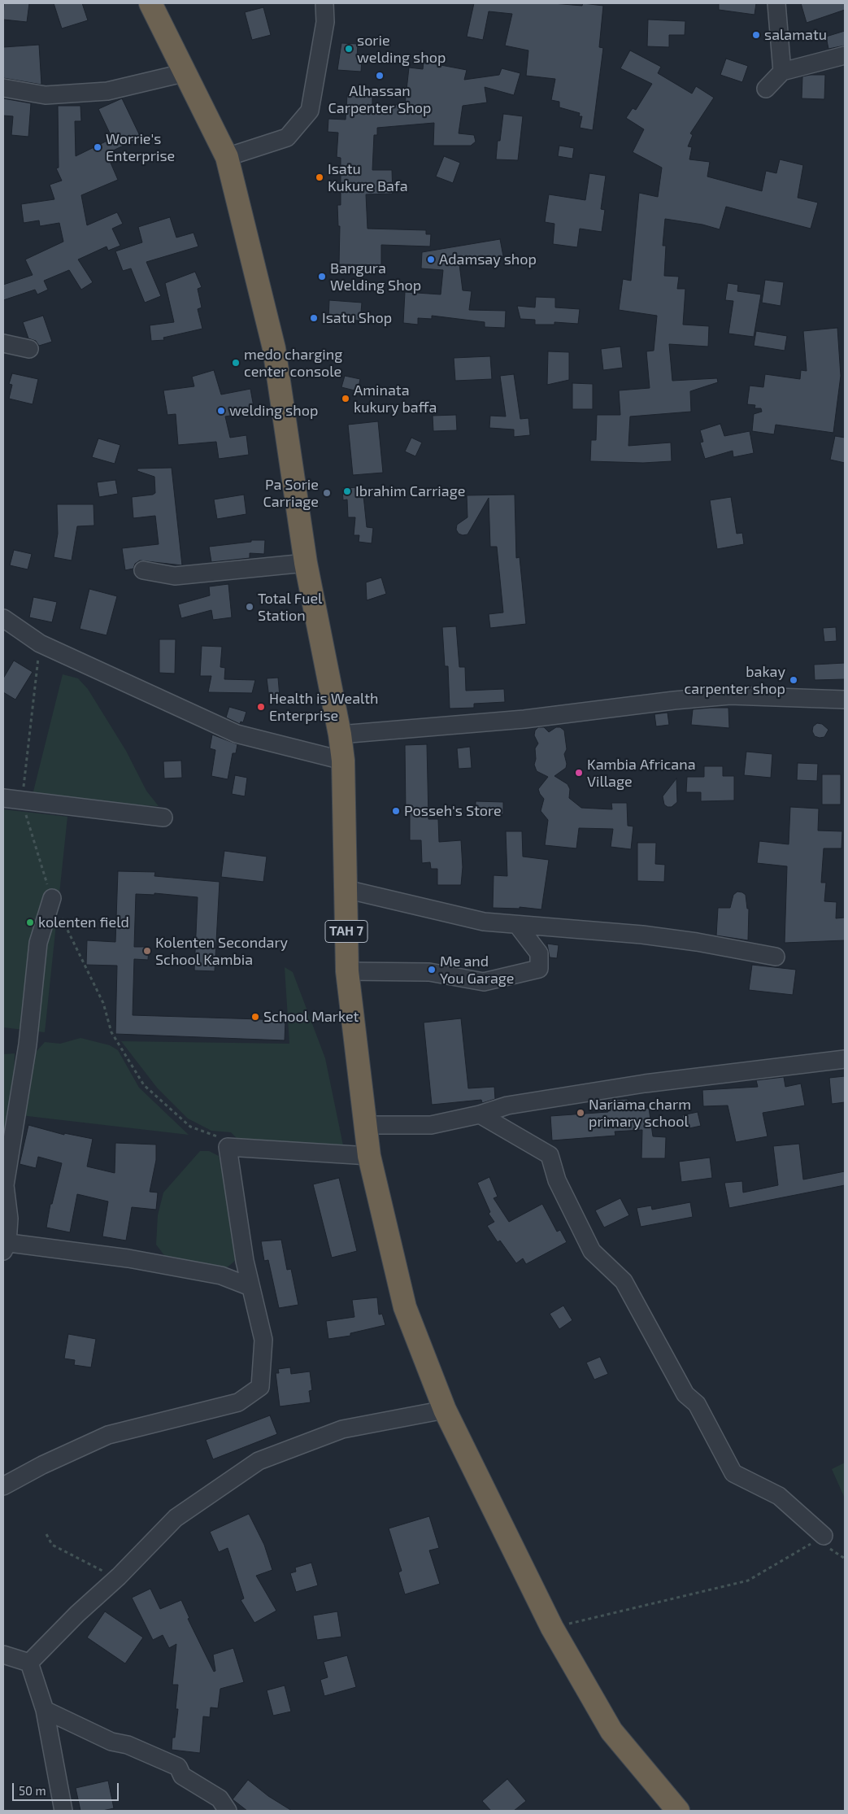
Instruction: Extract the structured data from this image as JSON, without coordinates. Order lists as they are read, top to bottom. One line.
{"streets":{"highway":["TAH 7"]},"places":["salamatu","sorie welding shop","Alhassan Carpenter Shop","Worrie's Enterprise","Isatu Kukure Bafa","Adamsay shop","Bangura Welding Shop","Isatu Shop","medo charging center console","Aminata kukury baffa","welding shop","Ibrahim Carriage","Pa Sorie Carriage","Total Fuel Station","bakay carpenter shop","Health is Wealth Enterprise","Kambia Africana Village","Posseh's Store","kolenten field","Kolenten Secondary School Kambia","Me and You Garage","School Market","Nariama charm primary school"],"scale_bar":"50 m"}
